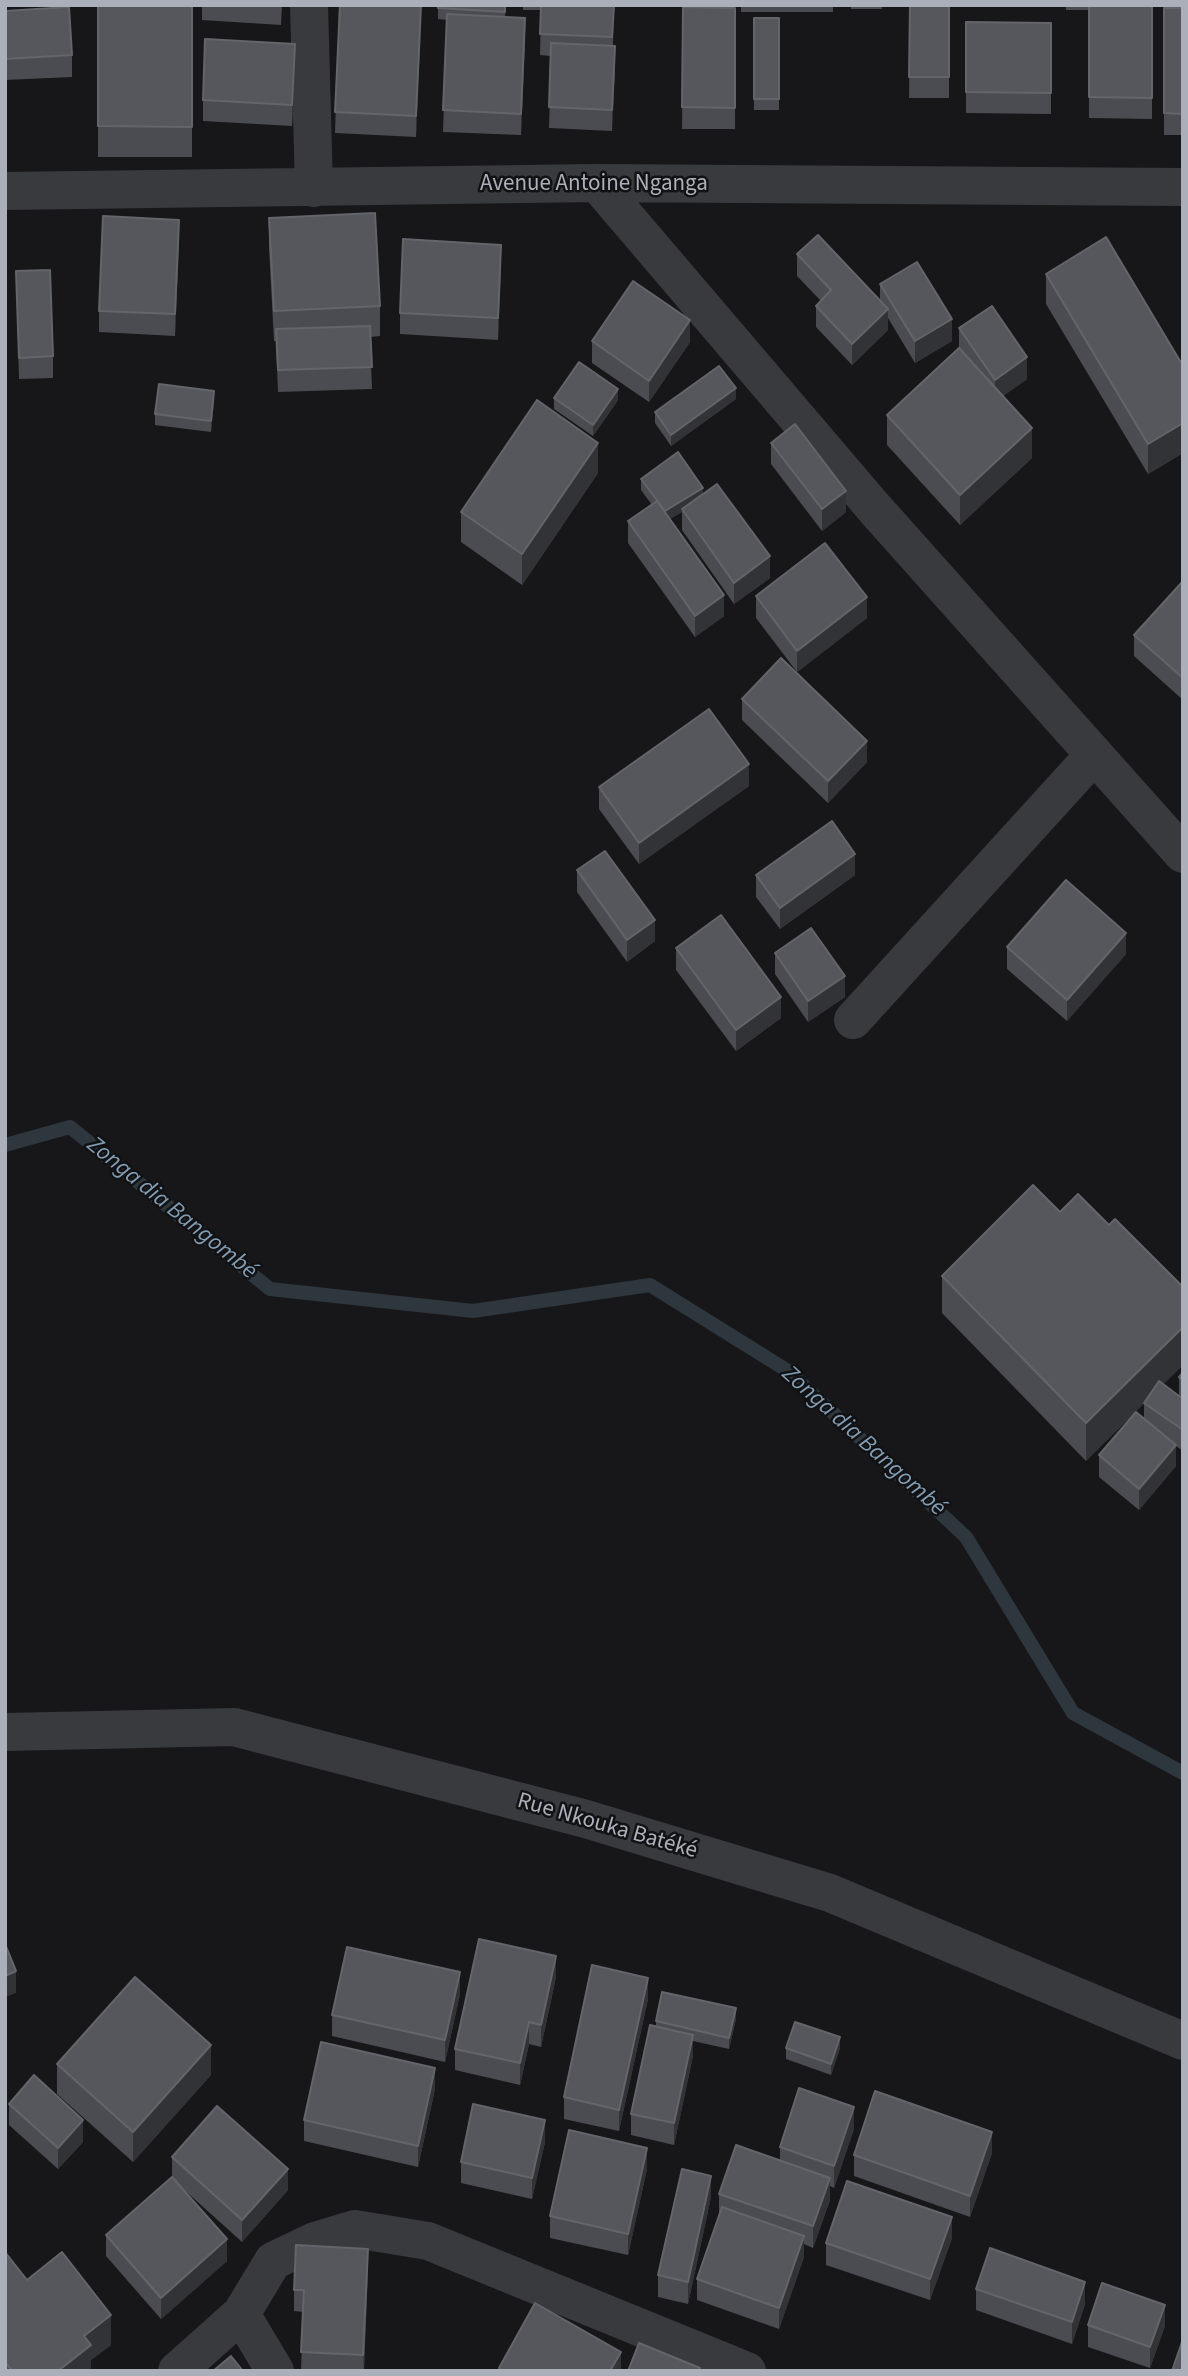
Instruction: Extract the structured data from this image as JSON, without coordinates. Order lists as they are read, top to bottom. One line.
{"streets":{"street":["Avenue Antoine Nganga","Rue Nkouka Batéké"]},"water":["Zonga dia Bangombé"]}
